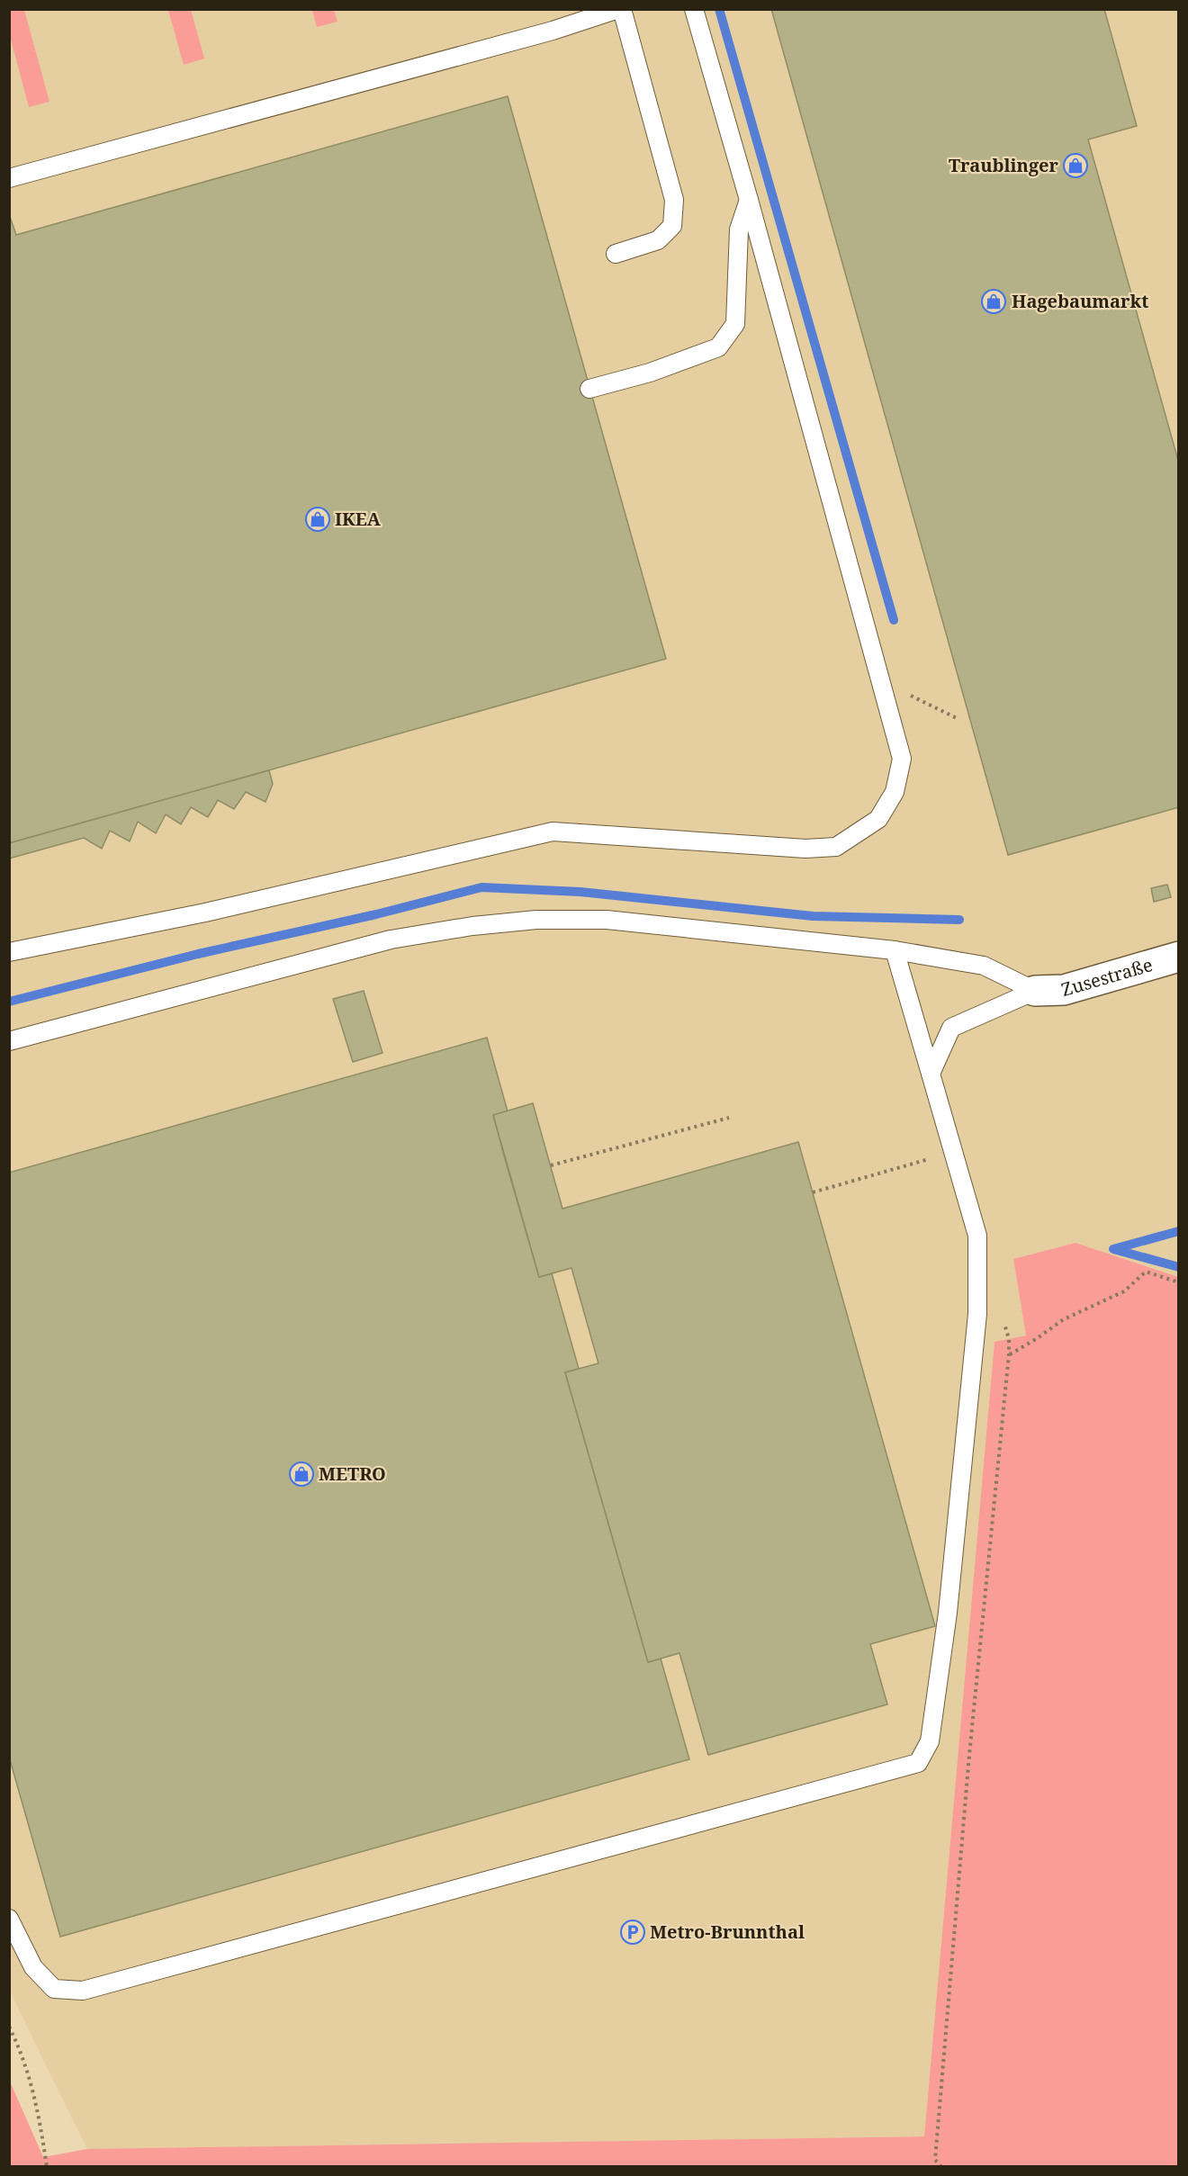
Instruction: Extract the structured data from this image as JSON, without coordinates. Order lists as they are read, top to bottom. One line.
{"streets":{"street":["Zusestraße"]},"places":{"shop":["Traublinger","Hagebaumarkt","IKEA","METRO"],"parking":["Metro-Brunnthal"]}}
